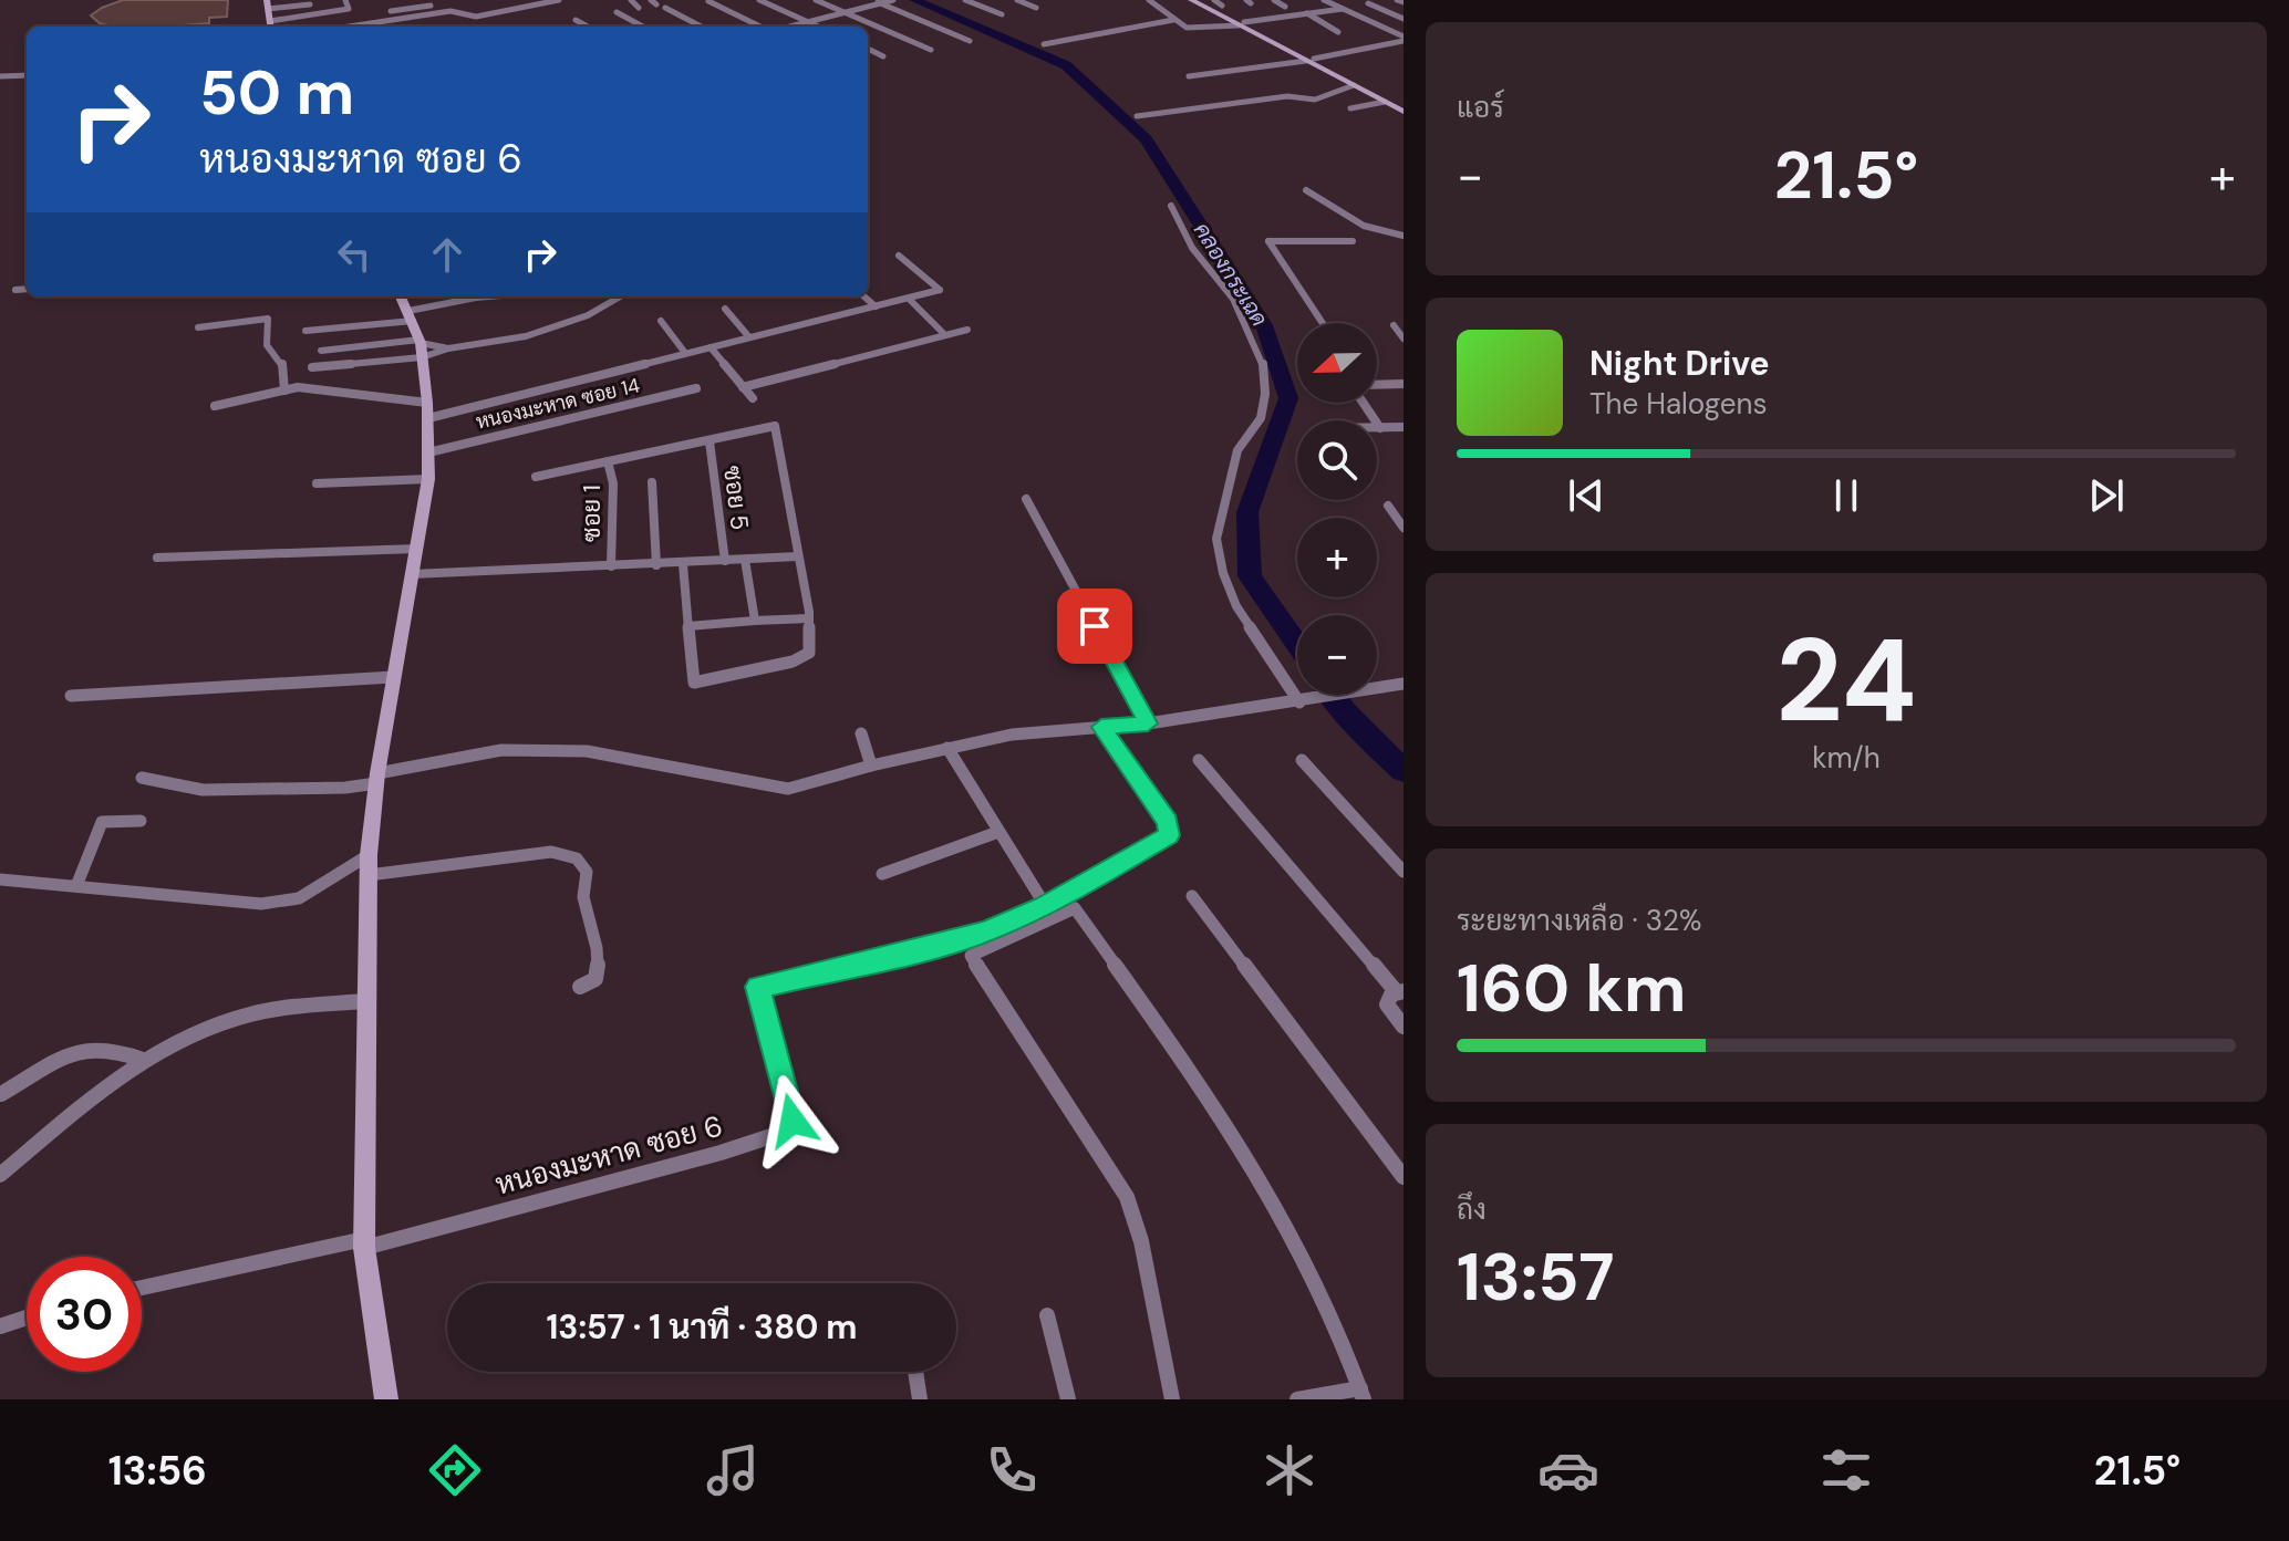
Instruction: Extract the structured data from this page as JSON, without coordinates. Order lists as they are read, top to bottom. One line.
{"streets":{"street":["หนองมะหาด ซอย 14","ซอย 5","ซอย 1","หนองมะหาด ซอย 6"]},"water":["คลองกระเฉด"],"north":"left","page":{"tile":["แอร์",["24","km/h"],["ระยะทางเหลือ · 32%","160 km"],["ถึง","13:57"]],"turn":["50 m","หนองมะหาด ซอย 6"],"heat":["−","21.5°","+"],"map_buttons":["+","−"],"song":["Night Drive","The Halogens"],"limit":"30","trip":"13:57 · 1 นาที · 380 m","tabs":["13:56","21.5°"]}}
